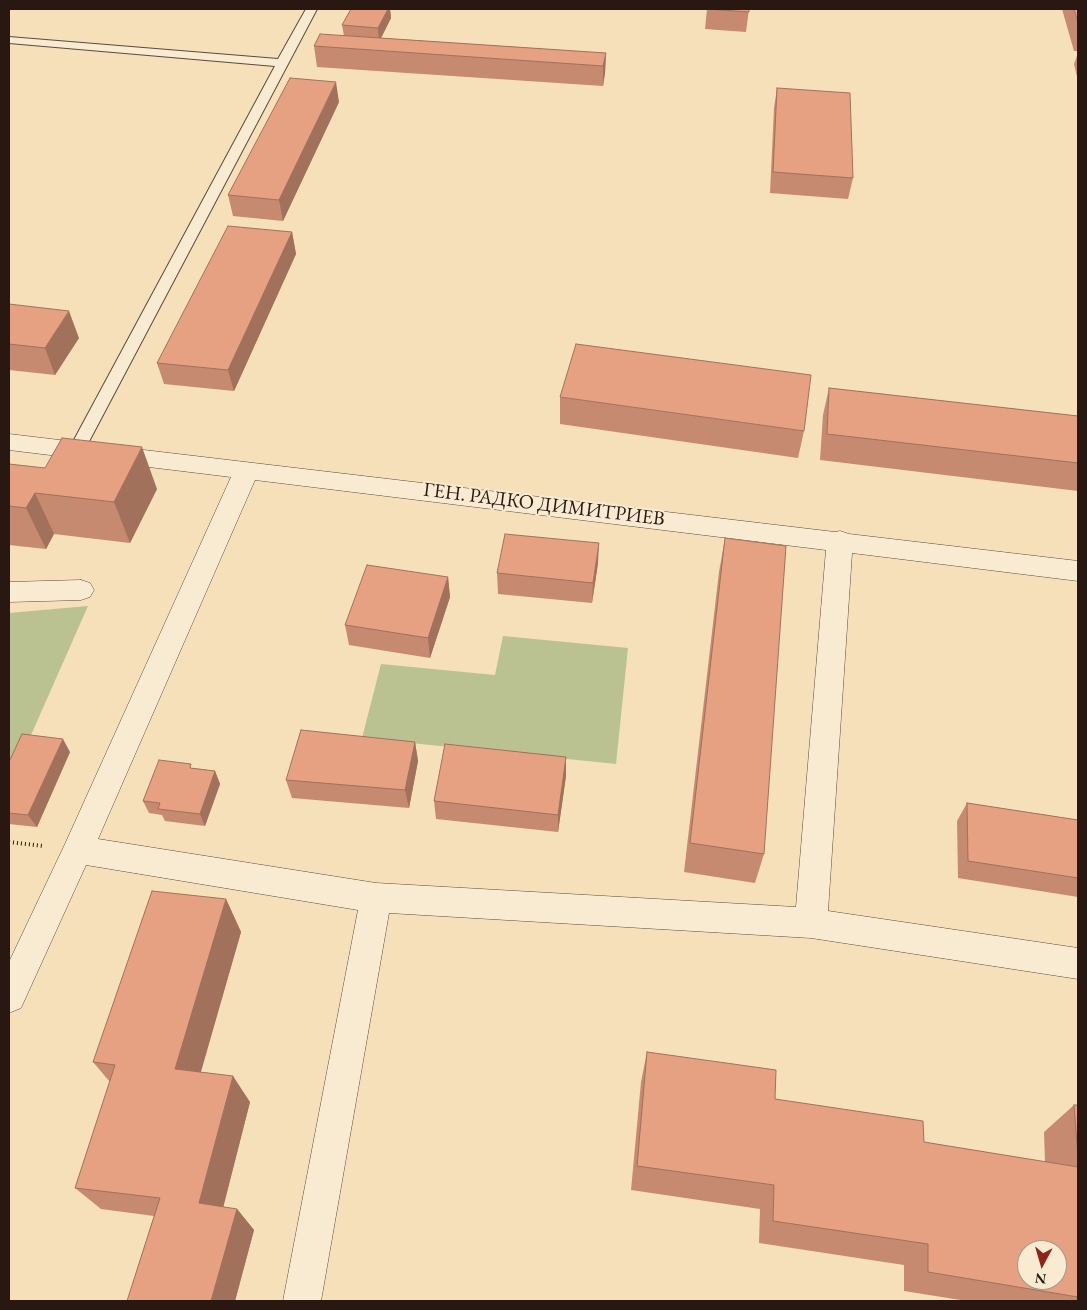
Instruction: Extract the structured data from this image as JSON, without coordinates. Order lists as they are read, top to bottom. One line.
{"streets":{"street":["ГЕН. РАДКО ДИМИТРИЕВ"]},"north":"bottom"}
